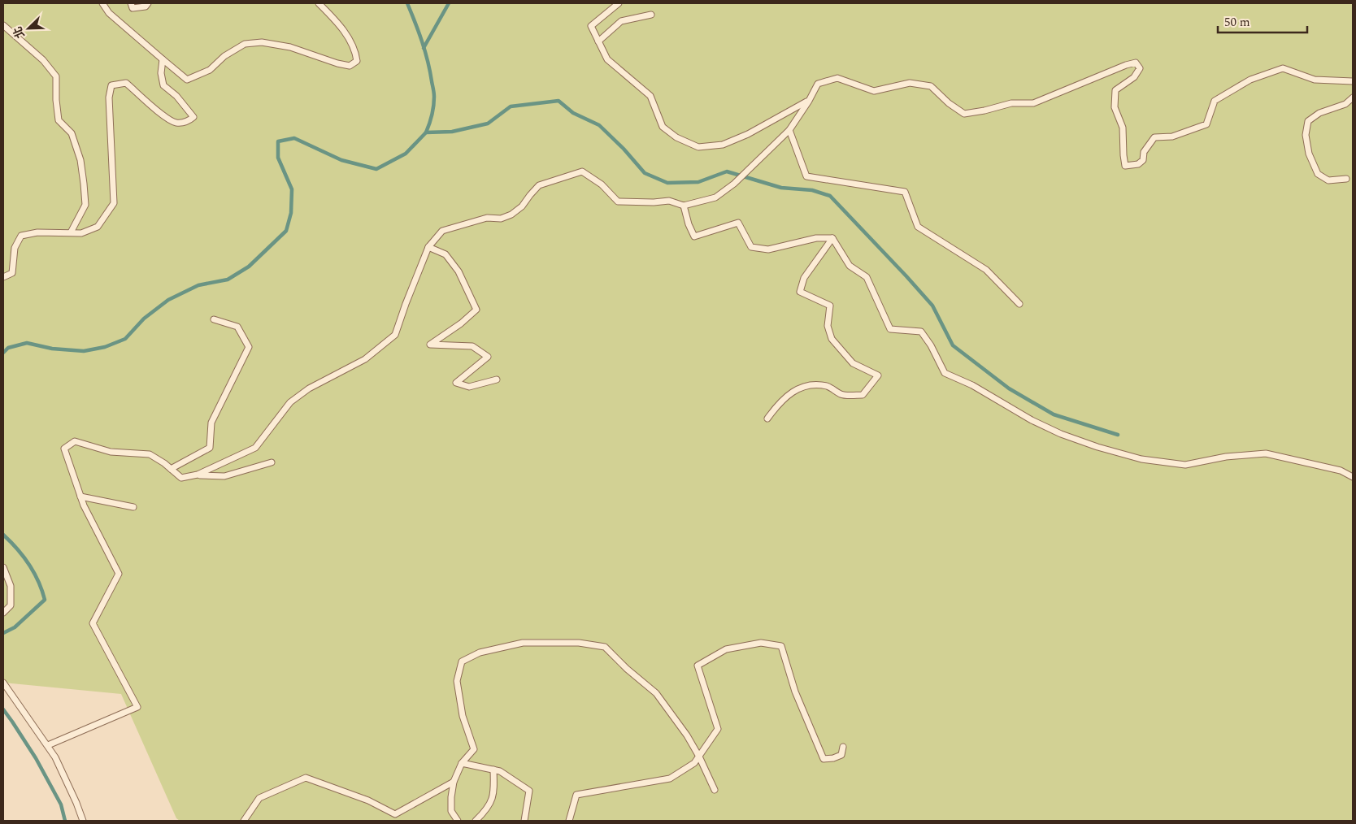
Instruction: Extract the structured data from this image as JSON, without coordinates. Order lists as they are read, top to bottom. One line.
{"scale_bar":"50 m","north":"bottom left"}
